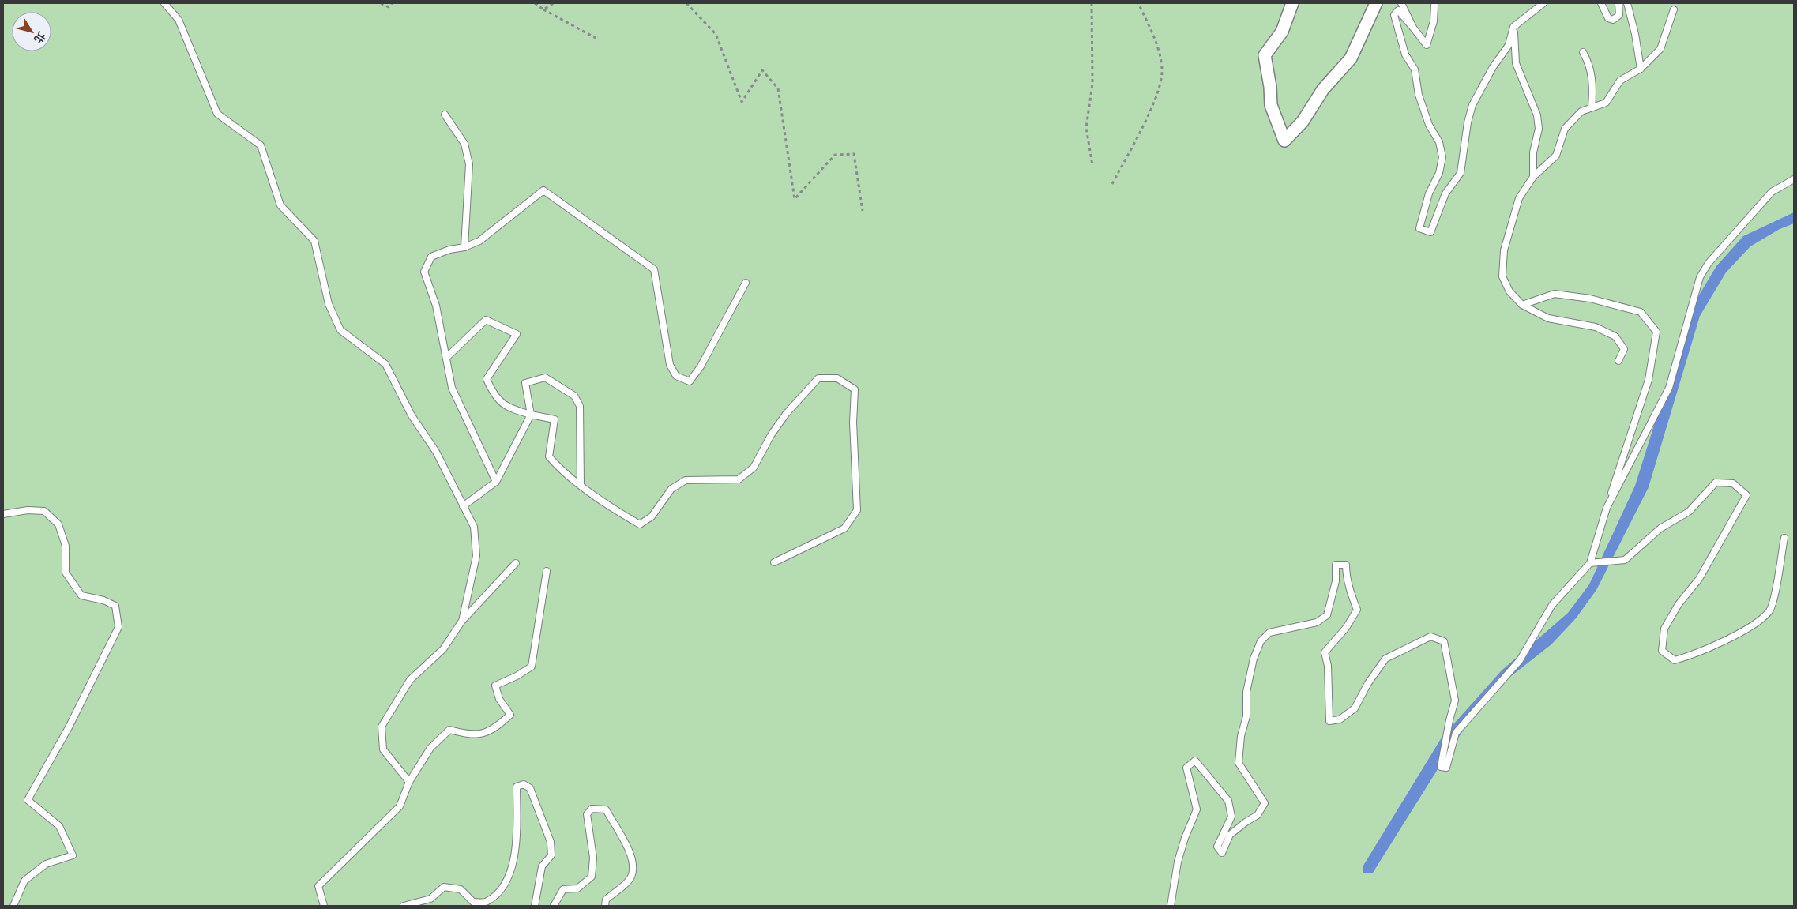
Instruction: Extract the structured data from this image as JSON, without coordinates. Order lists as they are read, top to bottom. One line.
{"north":"bottom right"}
